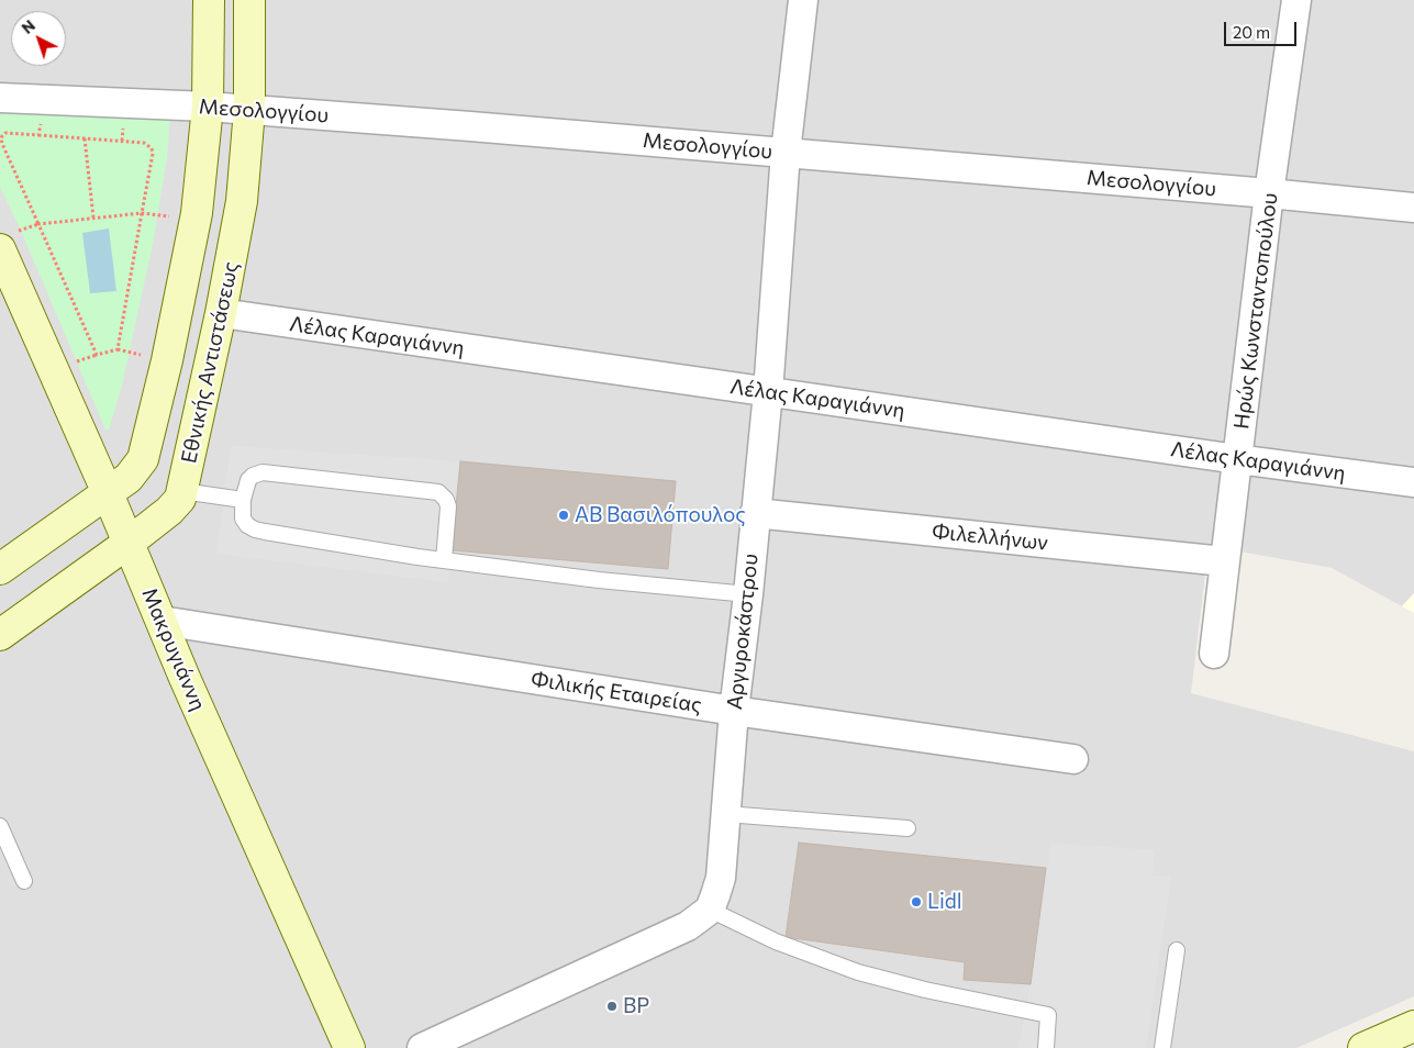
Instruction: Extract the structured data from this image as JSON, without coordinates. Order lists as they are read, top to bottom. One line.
{"streets":{"main road":["Εθνικής Αντιστάσεως","Μακρυγιάννη"],"street":["Μεσολογγίου","Ηρώς Κωνσταντοπούλου","Λέλας Καραγιάννη","Φιλελλήνων","Αργυροκάστρου","Φιλικής Εταιρείας"]},"crossings":[["Μεσολογγίου","Ηρώς Κωνσταντοπούλου"],["Μεσολογγίου","Εθνικής Αντιστάσεως"],["Μεσολογγίου","Αργυροκάστρου"],["Ηρώς Κωνσταντοπούλου","Λέλας Καραγιάννη"],["Ηρώς Κωνσταντοπούλου","Φιλελλήνων"],["Λέλας Καραγιάννη","Εθνικής Αντιστάσεως"],["Λέλας Καραγιάννη","Αργυροκάστρου"],["Εθνικής Αντιστάσεως","Μακρυγιάννη"],["Φιλελλήνων","Αργυροκάστρου"],["Αργυροκάστρου","Φιλικής Εταιρείας"],["Μακρυγιάννη","Φιλικής Εταιρείας"]],"places":["ΑΒ Βασιλόπουλος","Lidl","BP"],"scale_bar":"20 m","north":"top left"}
